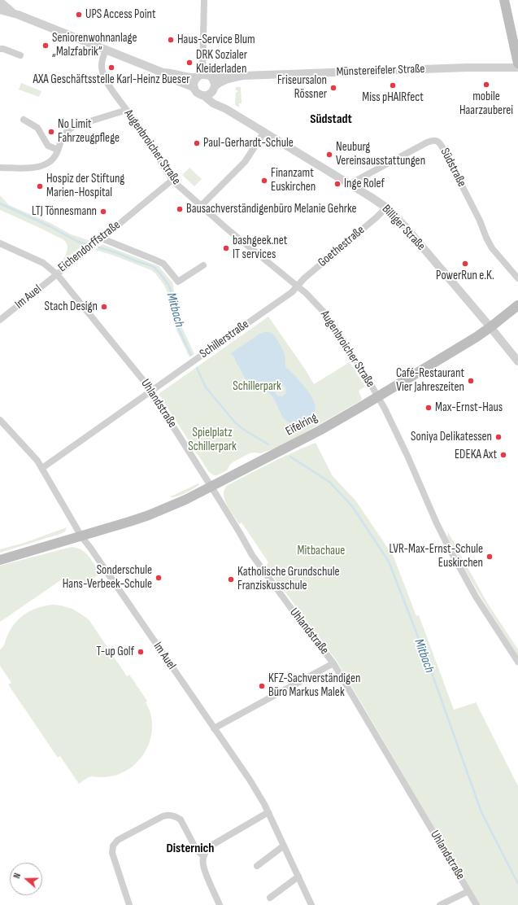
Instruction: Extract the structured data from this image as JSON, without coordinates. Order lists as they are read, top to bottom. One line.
{"streets":{"main road":["Eifelring"],"street":["Münstereifeler Straße","Augenbroicher Straße","Südstraße","Billiger Straße","Eichendorffstraße","Goethestraße","Im Auel","Schillerstraße","Uhlandstraße"]},"crossings":[["Münstereifeler Straße","Augenbroicher Straße"],["Münstereifeler Straße","Billiger Straße"],["Augenbroicher Straße","Eichendorffstraße"],["Augenbroicher Straße","Goethestraße"],["Augenbroicher Straße","Schillerstraße"],["Augenbroicher Straße","Eifelring"],["Südstraße","Billiger Straße"],["Billiger Straße","Goethestraße"],["Billiger Straße","Eifelring"],["Eichendorffstraße","Im Auel"],["Eichendorffstraße","Uhlandstraße"],["Goethestraße","Schillerstraße"],["Im Auel","Uhlandstraße"],["Im Auel","Eifelring"],["Schillerstraße","Uhlandstraße"],["Uhlandstraße","Eifelring"]],"districts":["Südstadt","Disternich"],"water":["Mitbach"],"parks":["Schillerpark","Spielplatz Schillerpark","Mitbachaue"],"places":["UPS Access Point","Haus-Service Blum","Seniorenwohnanlage „Malzfabrik“","DRK Sozialer Kleiderladen","AXA Geschäftsstelle Karl-Heinz Bueser","mobile Haarzauberei","Miss pHAIRfect","Friseursalon Rössner","No Limit Fahrzeugpflege","Paul-Gerhardt-Schule","Neuburg Vereinsausstattungen","Finanzamt Euskirchen","Inge Rolef","Hospiz der Stiftung Marien-Hospital","Bausachverständigenbüro Melanie Gehrke","LTJ Tönnesmann","bashgeek.net IT services","PowerRun e.K.","Stach Design","Café-Restaurant Vier Jahreszeiten","Max-Ernst-Haus","Soniya Delikatessen","EDEKA Axt","LVR-Max-Ernst-Schule Euskirchen","Sonderschule Hans-Verbeek-Schule","Katholische Grundschule Franziskusschule","T-up Golf","KFZ-Sachverständigen Büro Markus Malek"],"north":"left"}
